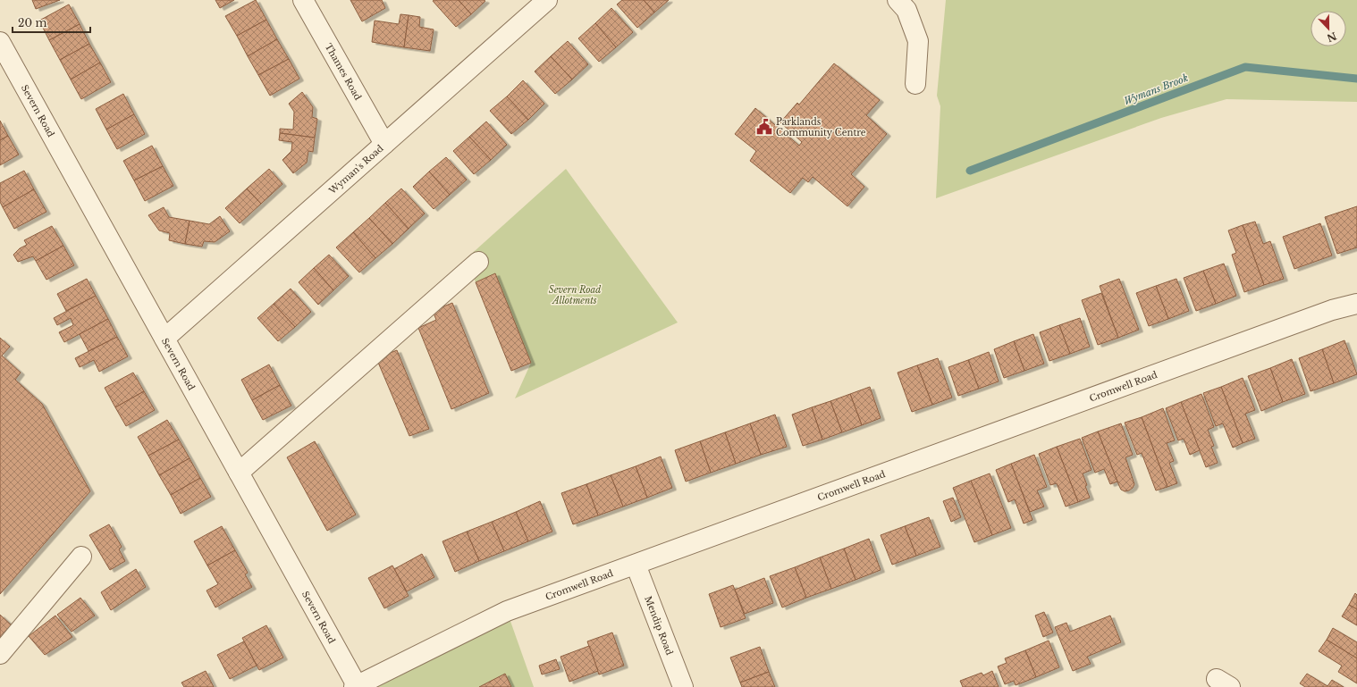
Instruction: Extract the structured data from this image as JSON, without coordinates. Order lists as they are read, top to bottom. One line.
{"streets":{"street":["Thames Road","Severn Road","Wyman's Road","Cromwell Road","Mendip Road"]},"crossings":[["Thames Road","Wyman's Road"],["Severn Road","Wyman's Road"],["Severn Road","Cromwell Road"],["Cromwell Road","Mendip Road"]],"water":["Wymans Brook"],"parks":["Severn Road Allotments"],"places":{"public building":["Parklands Community Centre"]},"scale_bar":"20 m","north":"bottom"}
